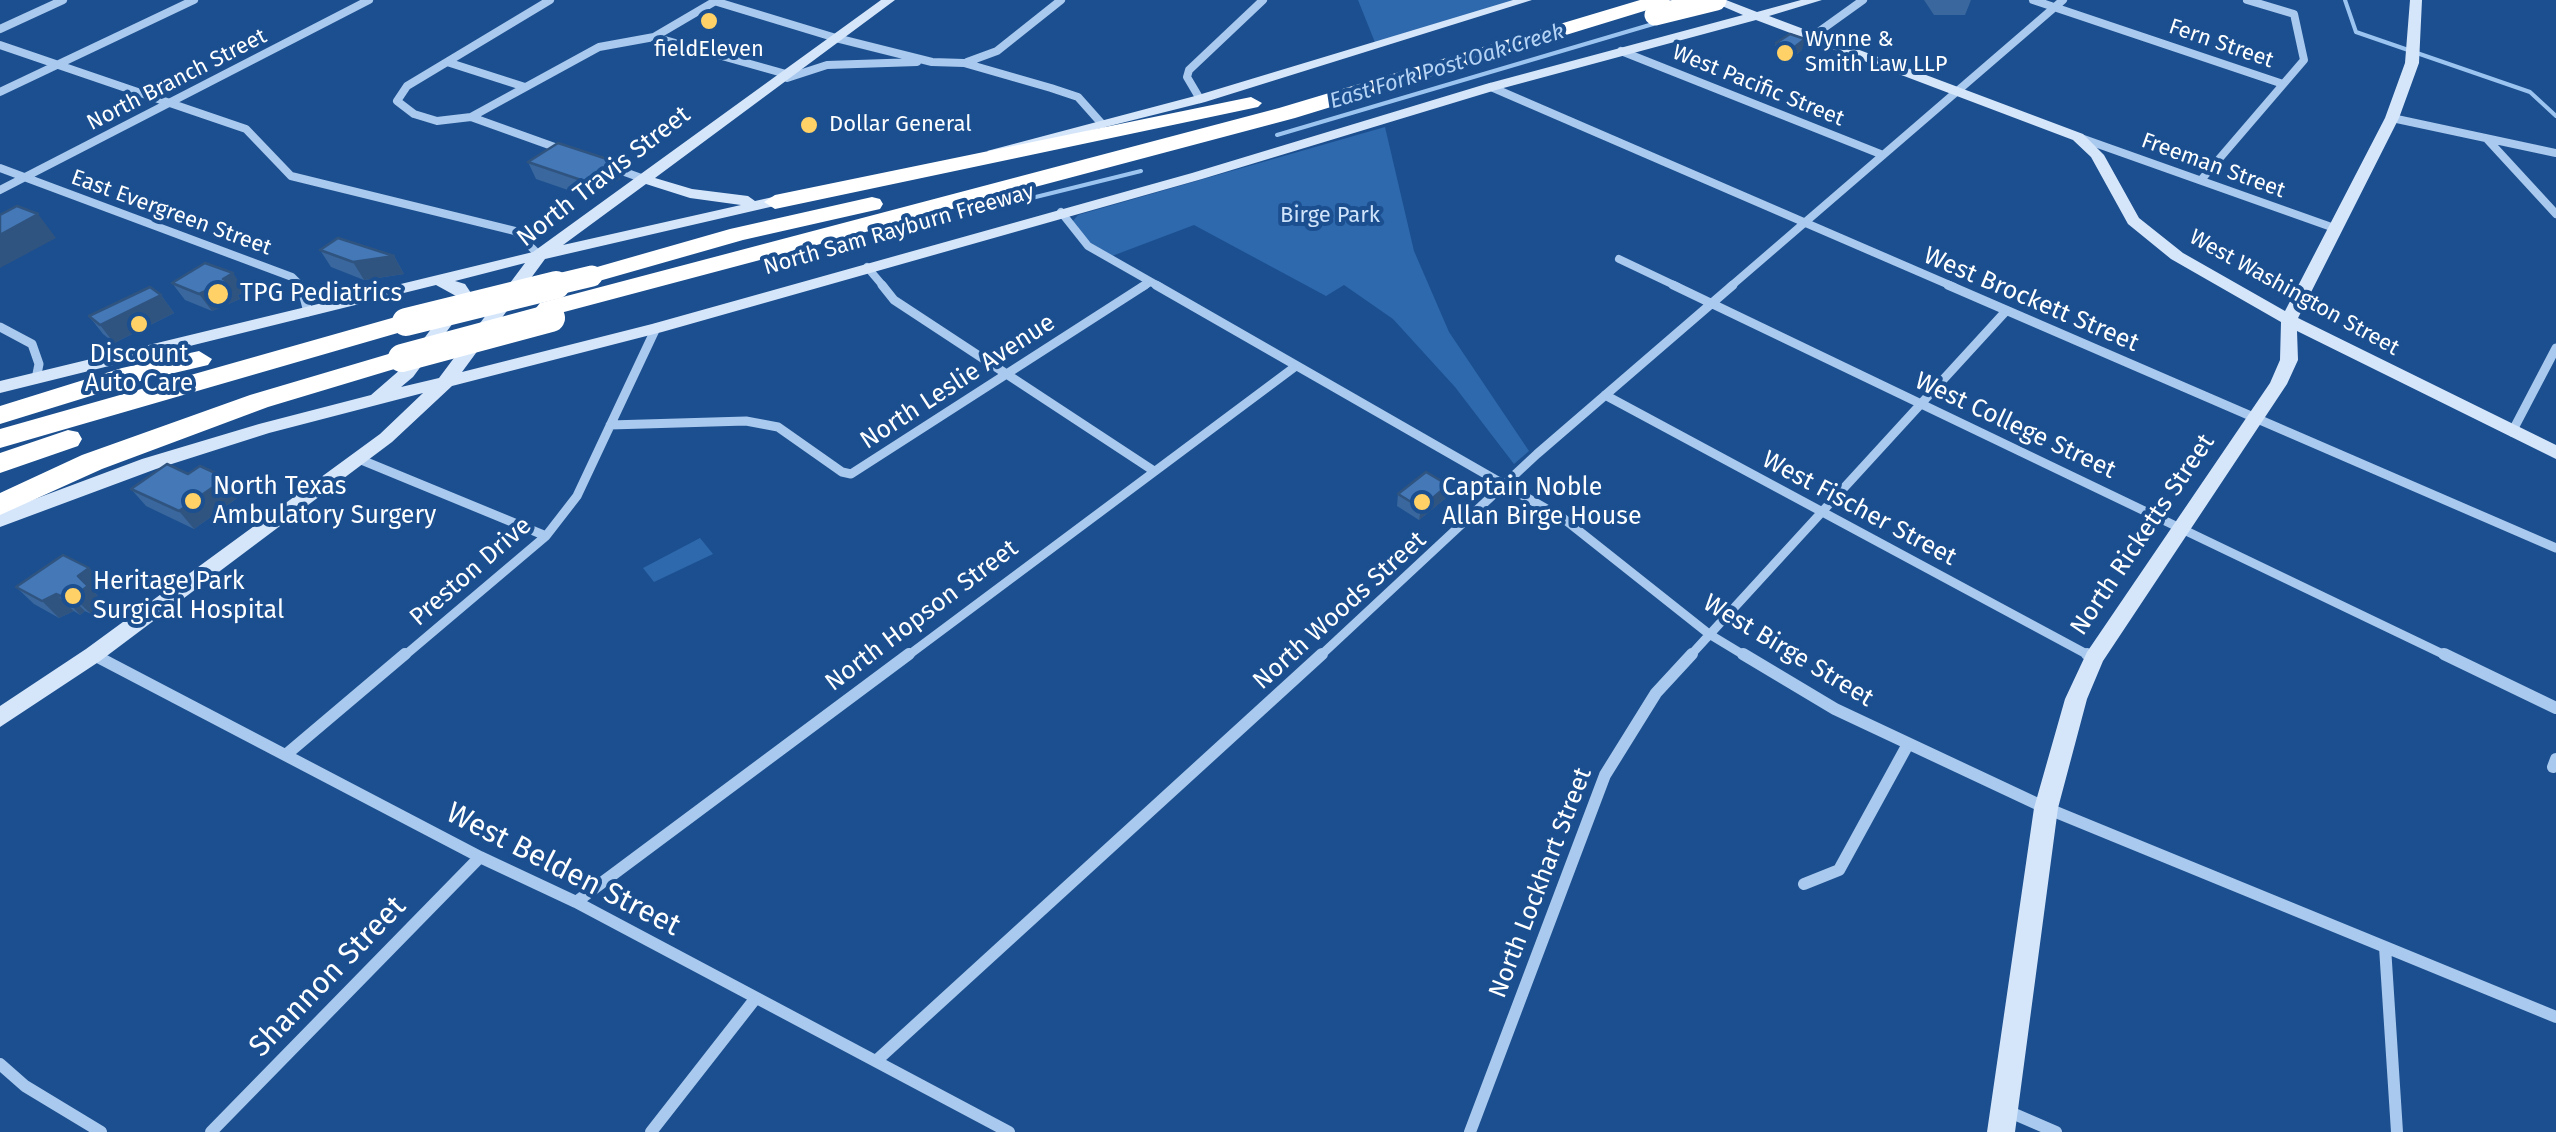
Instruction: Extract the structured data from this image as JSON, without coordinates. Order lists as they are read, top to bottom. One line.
{"streets":{"highway":["North Sam Rayburn Freeway"],"main road":["North Travis Street","West Washington Street","North Ricketts Street"],"street":["Fern Street","North Branch Street","West Pacific Street","Freeman Street","East Evergreen Street","West Brockett Street","North Leslie Avenue","West College Street","West Fischer Street","Preston Drive","North Woods Street","North Hopson Street","West Birge Street","West Belden Street","North Lockhart Street","Shannon Street"]},"crossings":[["Fern Street","North Woods Street"],["North Branch Street","East Evergreen Street"],["West Pacific Street","North Sam Rayburn Freeway"],["West Pacific Street","North Woods Street"],["Freeman Street","West Washington Street"],["Freeman Street","North Ricketts Street"],["North Travis Street","North Sam Rayburn Freeway"],["North Travis Street","West Belden Street"],["East Evergreen Street","North Sam Rayburn Freeway"],["North Sam Rayburn Freeway","West Brockett Street"],["North Sam Rayburn Freeway","Preston Drive"],["North Sam Rayburn Freeway","West Birge Street"],["West Washington Street","North Ricketts Street"],["West Brockett Street","North Ricketts Street"],["West Brockett Street","North Woods Street"],["West Brockett Street","North Lockhart Street"],["North Leslie Avenue","Preston Drive"],["North Leslie Avenue","West Birge Street"],["West College Street","North Ricketts Street"],["West College Street","North Woods Street"],["West College Street","North Lockhart Street"],["West Fischer Street","North Ricketts Street"],["West Fischer Street","North Woods Street"],["West Fischer Street","North Lockhart Street"],["North Ricketts Street","West Birge Street"],["Preston Drive","West Belden Street"],["North Woods Street","West Birge Street"],["North Woods Street","West Belden Street"],["North Hopson Street","West Birge Street"],["North Hopson Street","West Belden Street"],["West Birge Street","North Lockhart Street"],["West Belden Street","Shannon Street"]],"water":["East Fork Post Oak Creek"],"parks":["Birge Park"],"places":["fieldEleven","Wynne & Smith Law LLP","Dollar General","TPG Pediatrics","Discount Auto Care","North Texas Ambulatory Surgery","Captain Noble Allan Birge House","Heritage Park Surgical Hospital"]}
